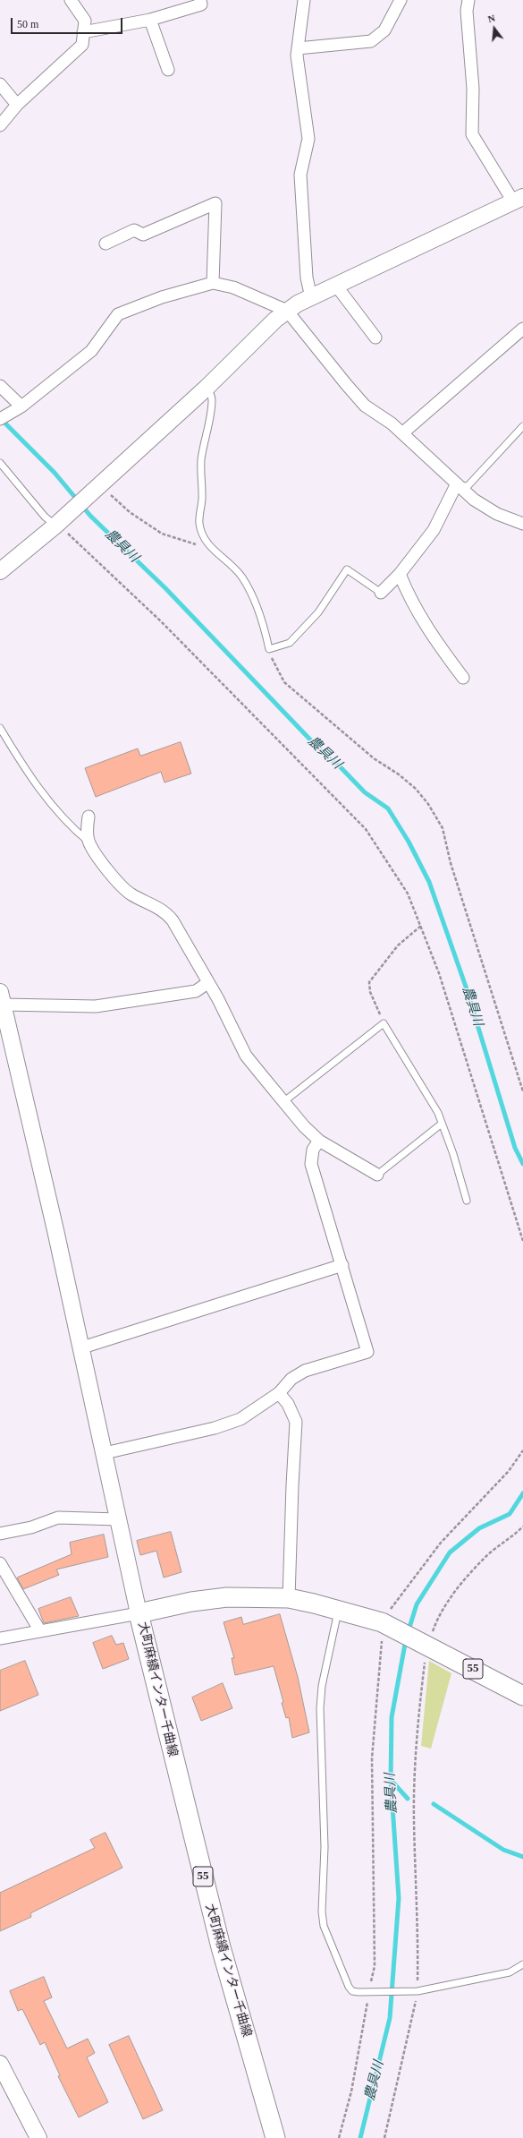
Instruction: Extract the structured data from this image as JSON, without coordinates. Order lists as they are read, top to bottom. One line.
{"streets":{"main road":["55","大町麻績インター千曲線"]},"water":["農具川"],"scale_bar":"50 m","north":"top"}
